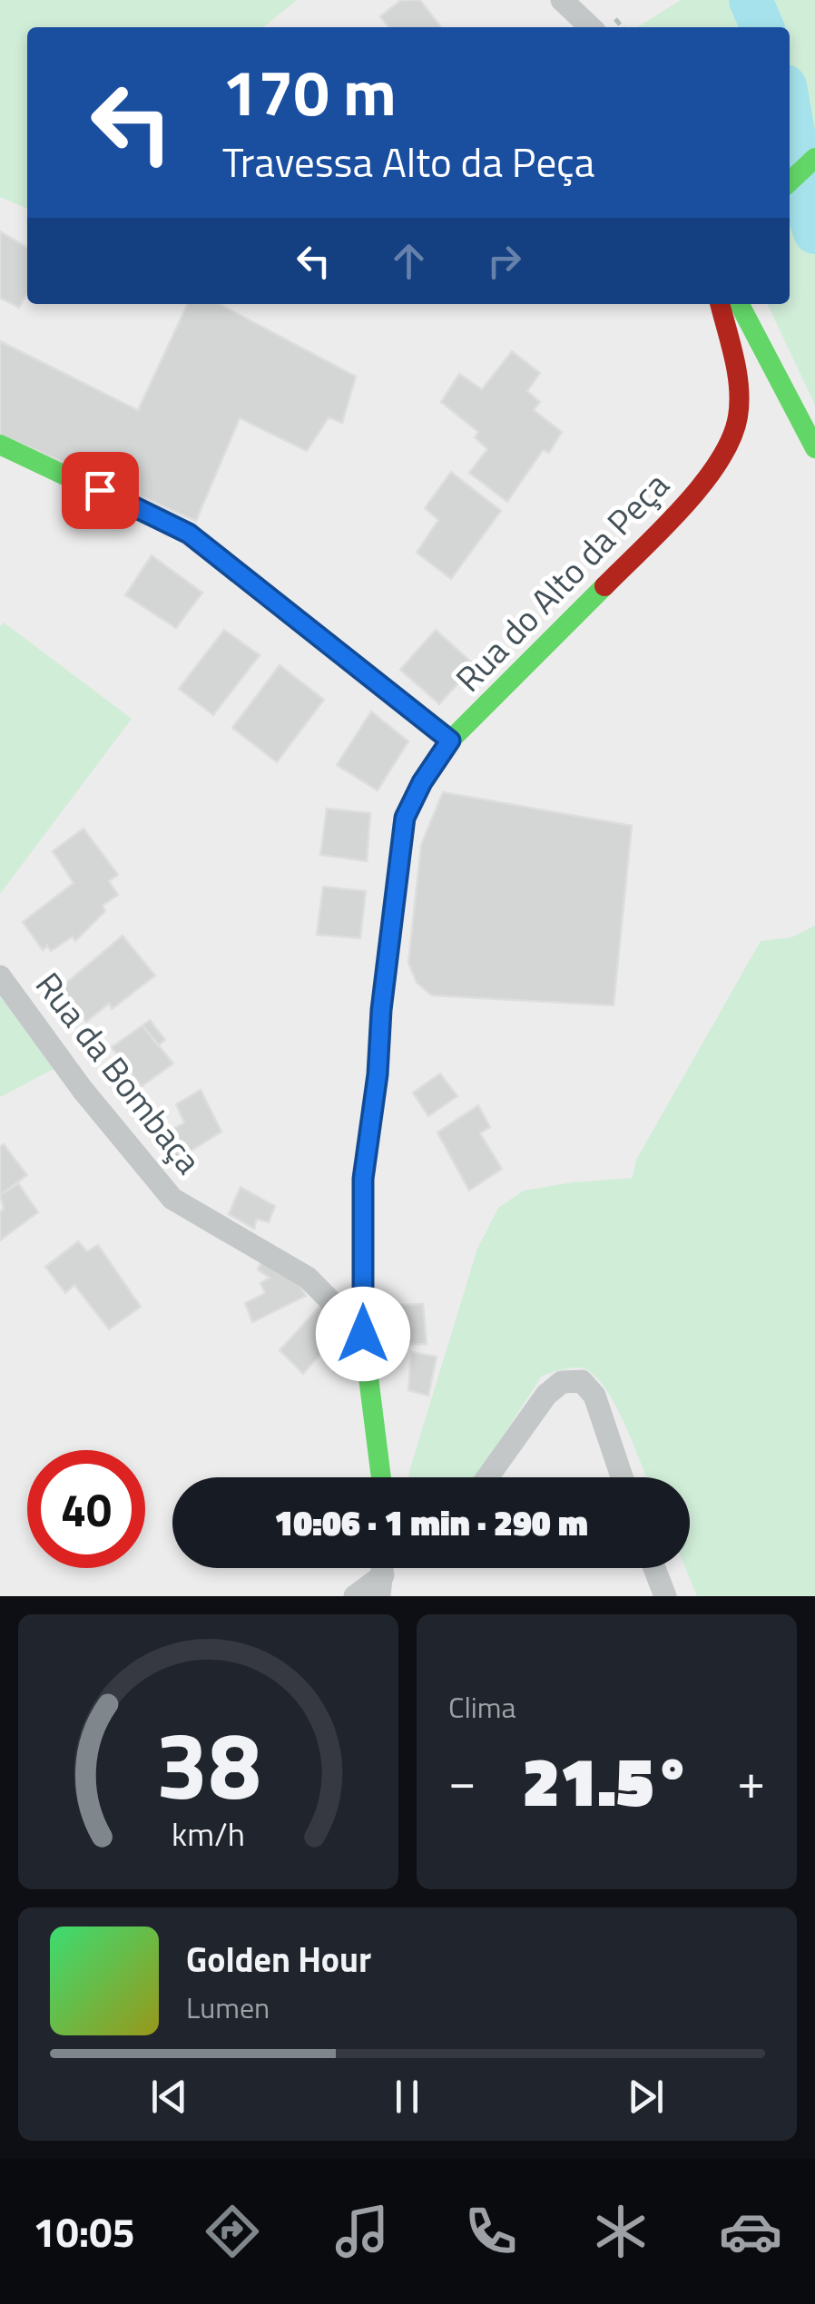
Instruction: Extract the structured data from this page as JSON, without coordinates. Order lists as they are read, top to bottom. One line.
{"streets":{"street":["Rua do Alto da Peça","Rua da Bombaça"]},"crossings":[["Rua do Alto da Peça","Rua da Bombaça"]],"page":{"turn":["170 m","Travessa Alto da Peça"],"limit":"40","trip":"10:06 · 1 min · 290 m","tile":"Clima","heat":["−","21.5°","+"],"song":["Golden Hour","Lumen"],"tabs":"10:05","gauge":["38","km/h"]}}
